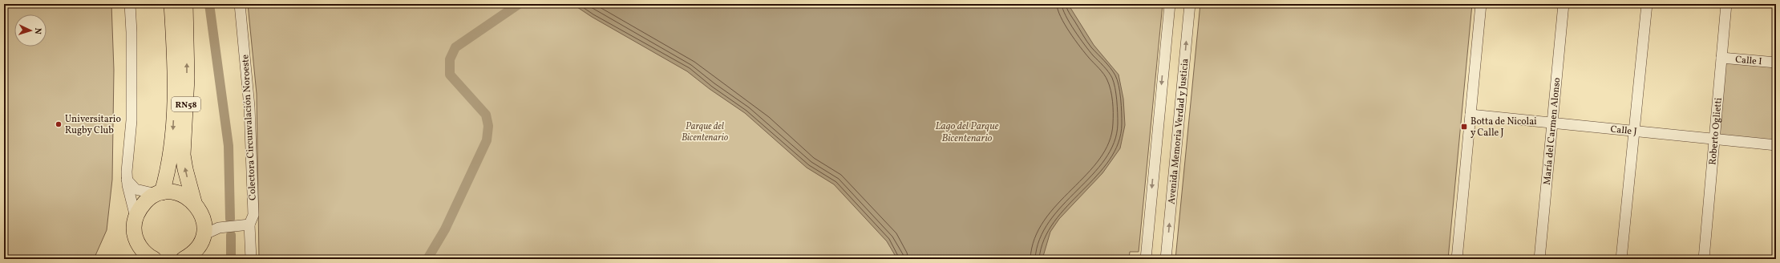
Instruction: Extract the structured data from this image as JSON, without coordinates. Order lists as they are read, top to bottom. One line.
{"streets":{"highway":["RN58"],"street":["Calle I","Colectora Circunvalación Noroeste","Calle J","Avenida Memoria Verdad y Justicia","María del Carmen Alonso","Roberto Oglietti"]},"crossings":[["Calle I","Roberto Oglietti"],["Calle J","María del Carmen Alonso"],["Calle J","Roberto Oglietti"]],"water":["Lago del Parque Bicentenario"],"parks":["Parque del Bicentenario"],"places":{"other":["Universitario Rugby Club"],"transit":["Botta de Nicolai y Calle J"]},"north":"right"}
